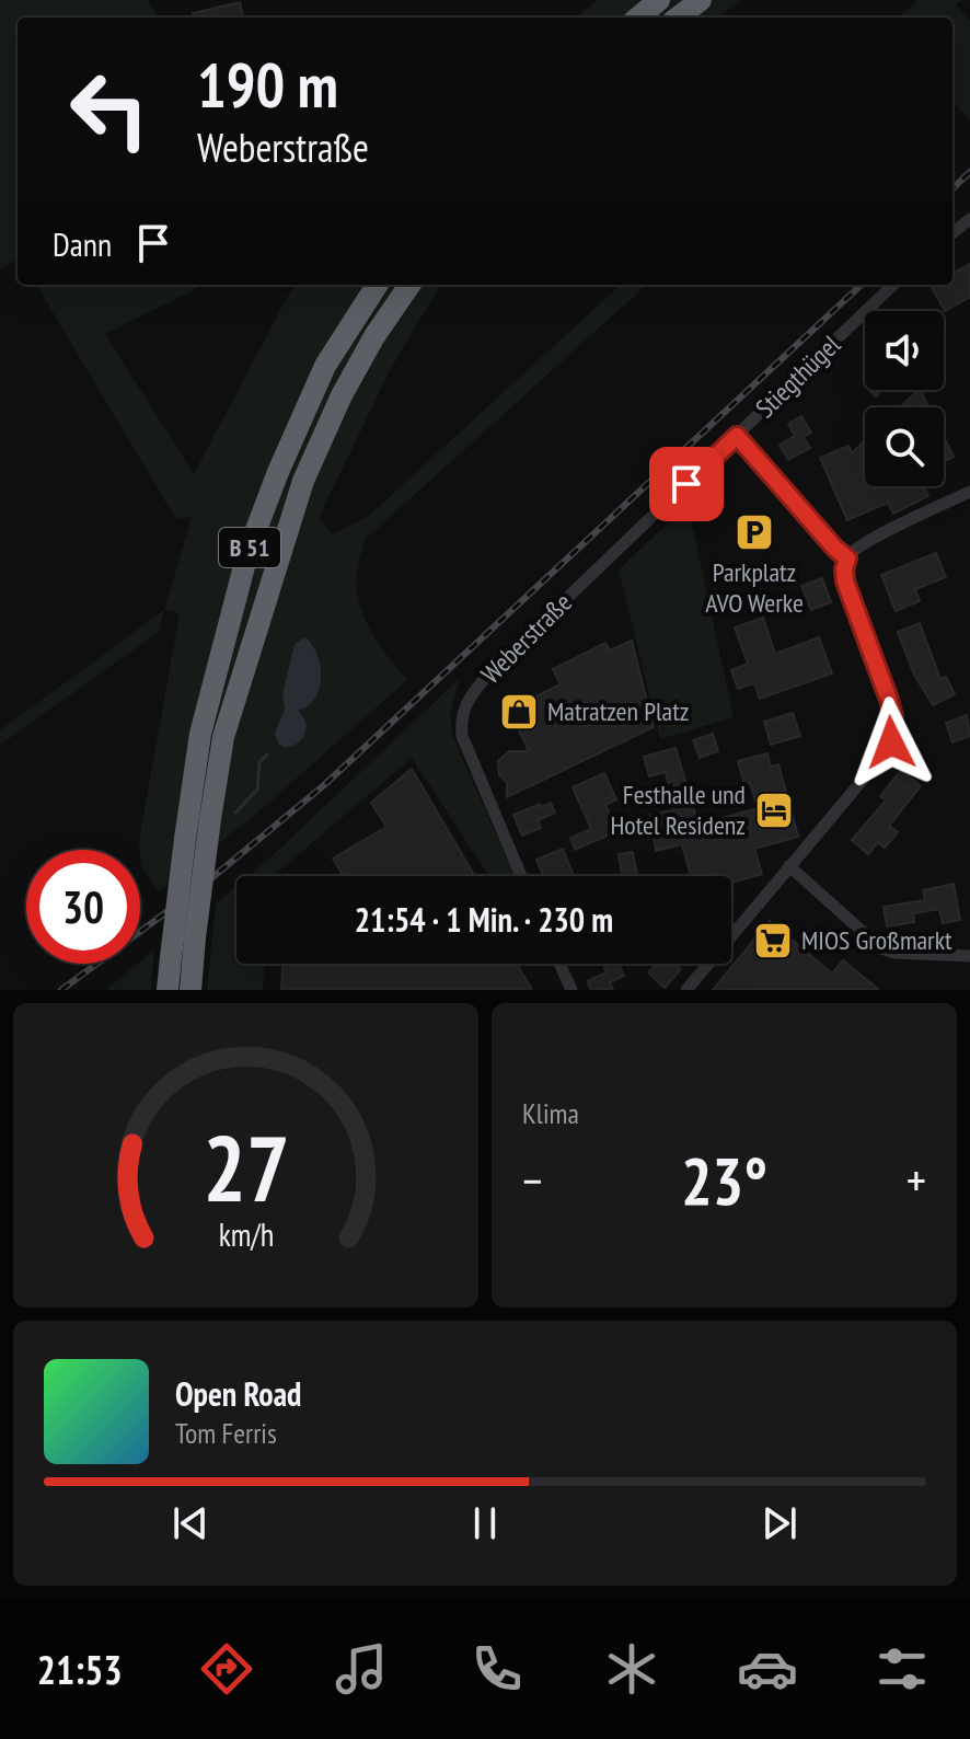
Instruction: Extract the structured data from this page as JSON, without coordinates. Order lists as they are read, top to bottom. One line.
{"streets":{"highway":["B 51"],"street":["Stiegthügel","Weberstraße"]},"crossings":[["Stiegthügel","Weberstraße"]],"places":{"parking":["Parkplatz AVO Werke"],"shop":["Matratzen Platz"],"hotel":["Festhalle und Hotel Residenz"],"supermarket":["MIOS Großmarkt"]},"page":{"turn":["190 m","Weberstraße"],"then":"Dann","limit":"30","trip":"21:54 · 1 Min. · 230 m","tile":"Klima","heat":["−","23°","+"],"song":["Open Road","Tom Ferris"],"tabs":"21:53","gauge":["27","km/h"]}}
